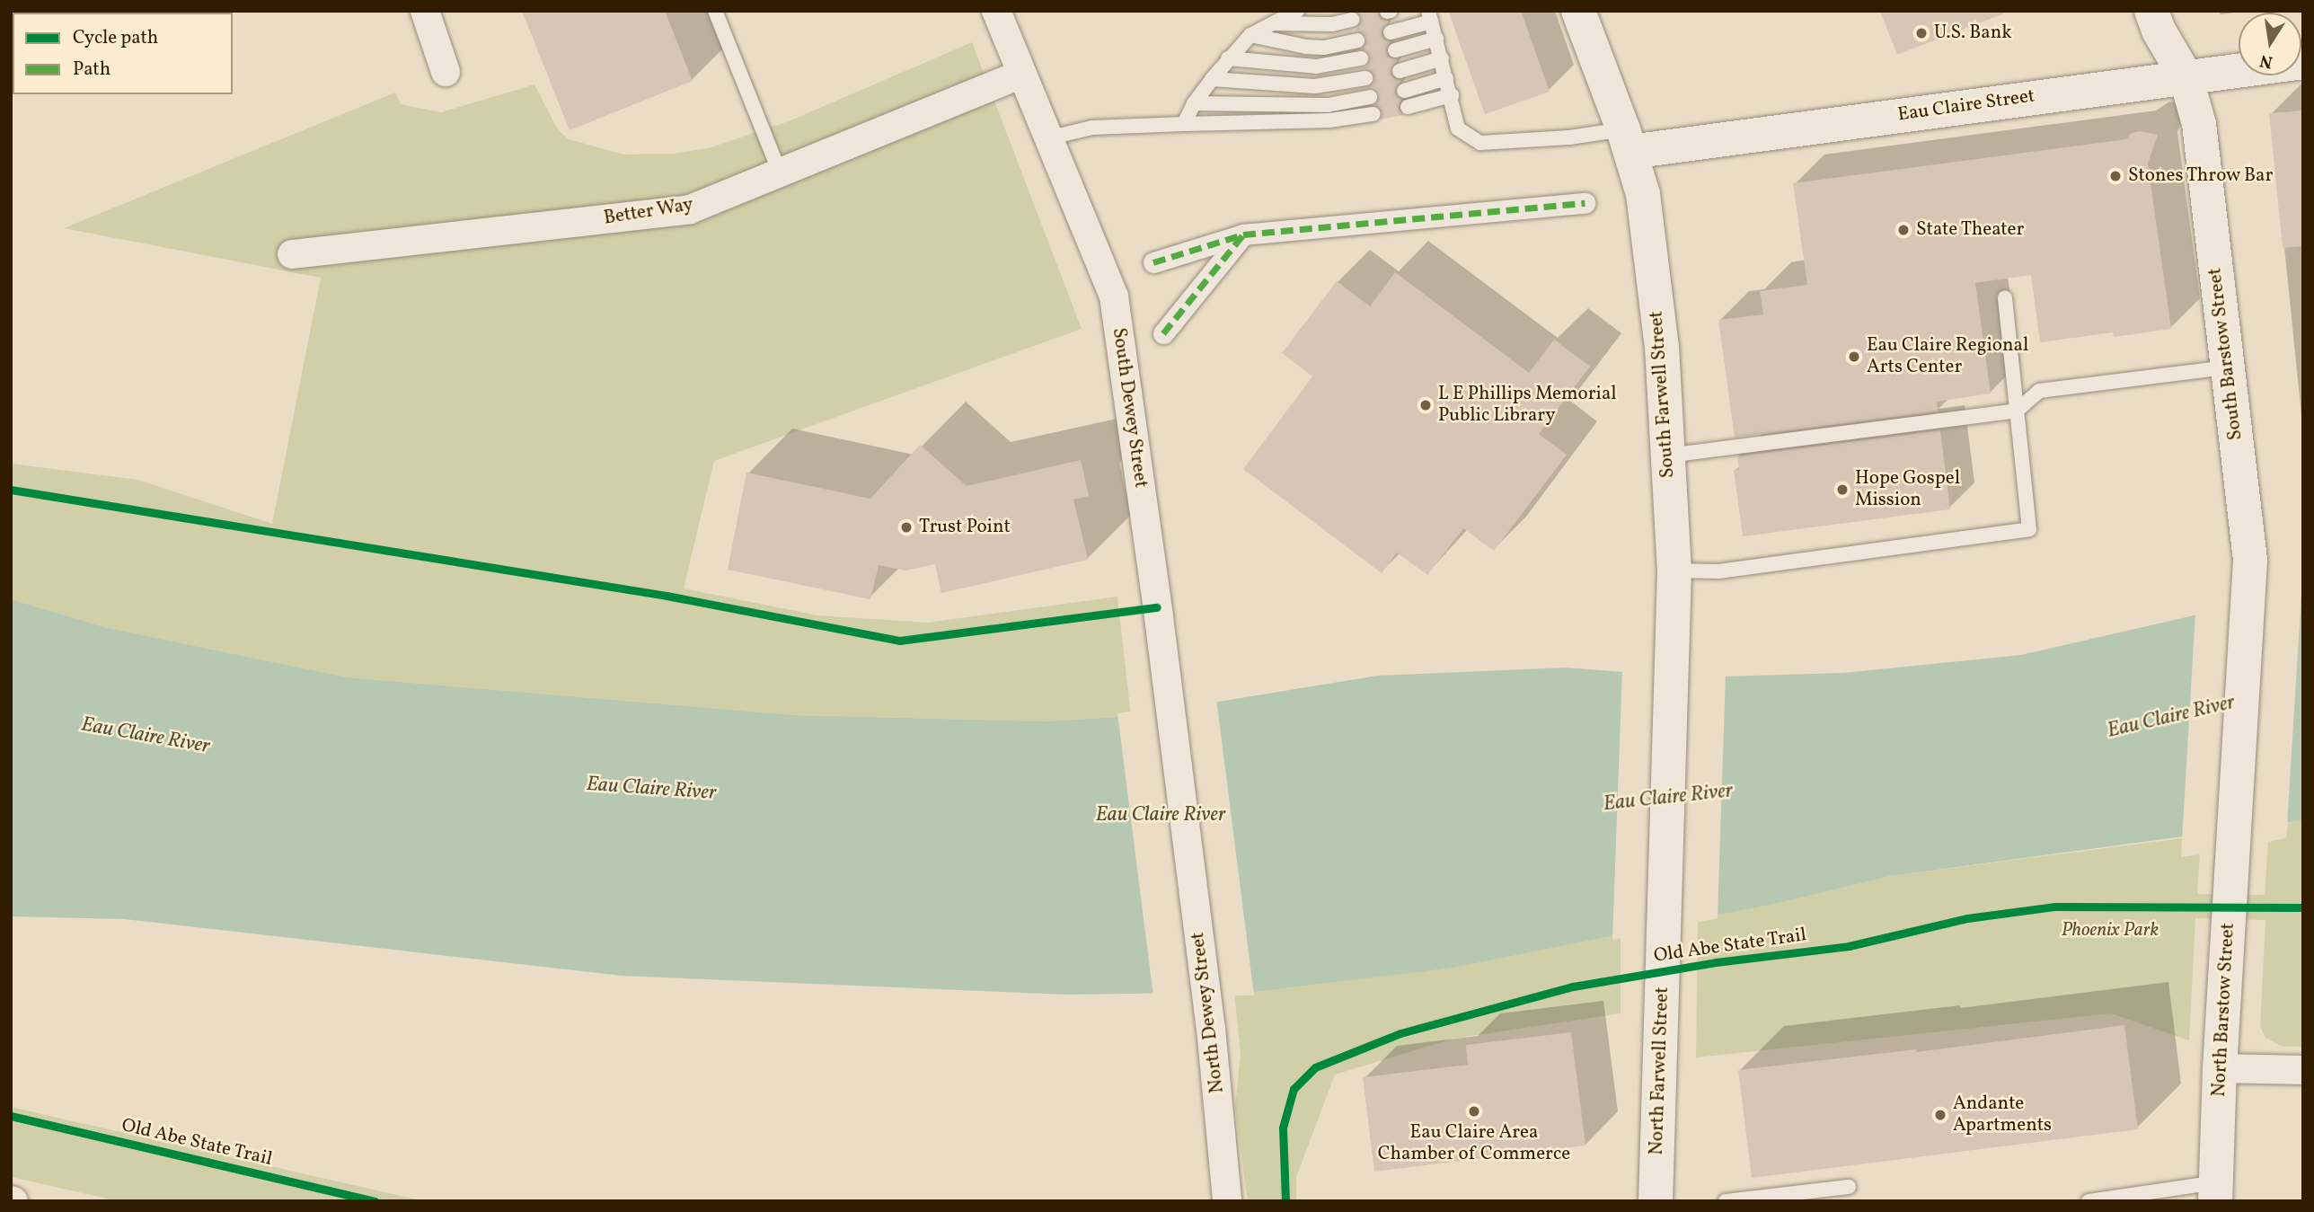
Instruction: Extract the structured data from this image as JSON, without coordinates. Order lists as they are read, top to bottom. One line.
{"streets":{"street":["Eau Claire Street","Better Way","South Barstow Street","South Farwell Street","South Dewey Street","North Barstow Street","North Dewey Street","North Farwell Street"],"cycle path":["Old Abe State Trail"]},"crossings":[["Eau Claire Street","South Barstow Street"],["Eau Claire Street","South Farwell Street"],["Better Way","South Dewey Street"],["South Barstow Street","North Barstow Street"],["South Farwell Street","North Farwell Street"],["South Dewey Street","North Dewey Street"]],"water":["Eau Claire River"],"parks":["Phoenix Park"],"places":["U.S. Bank","Stones Throw Bar","State Theater","Eau Claire Regional Arts Center","L E Phillips Memorial Public Library","Hope Gospel Mission","Trust Point","Eau Claire Area Chamber of Commerce","Andante Apartments"],"legend":["Cycle path","Path"],"north":"bottom"}
